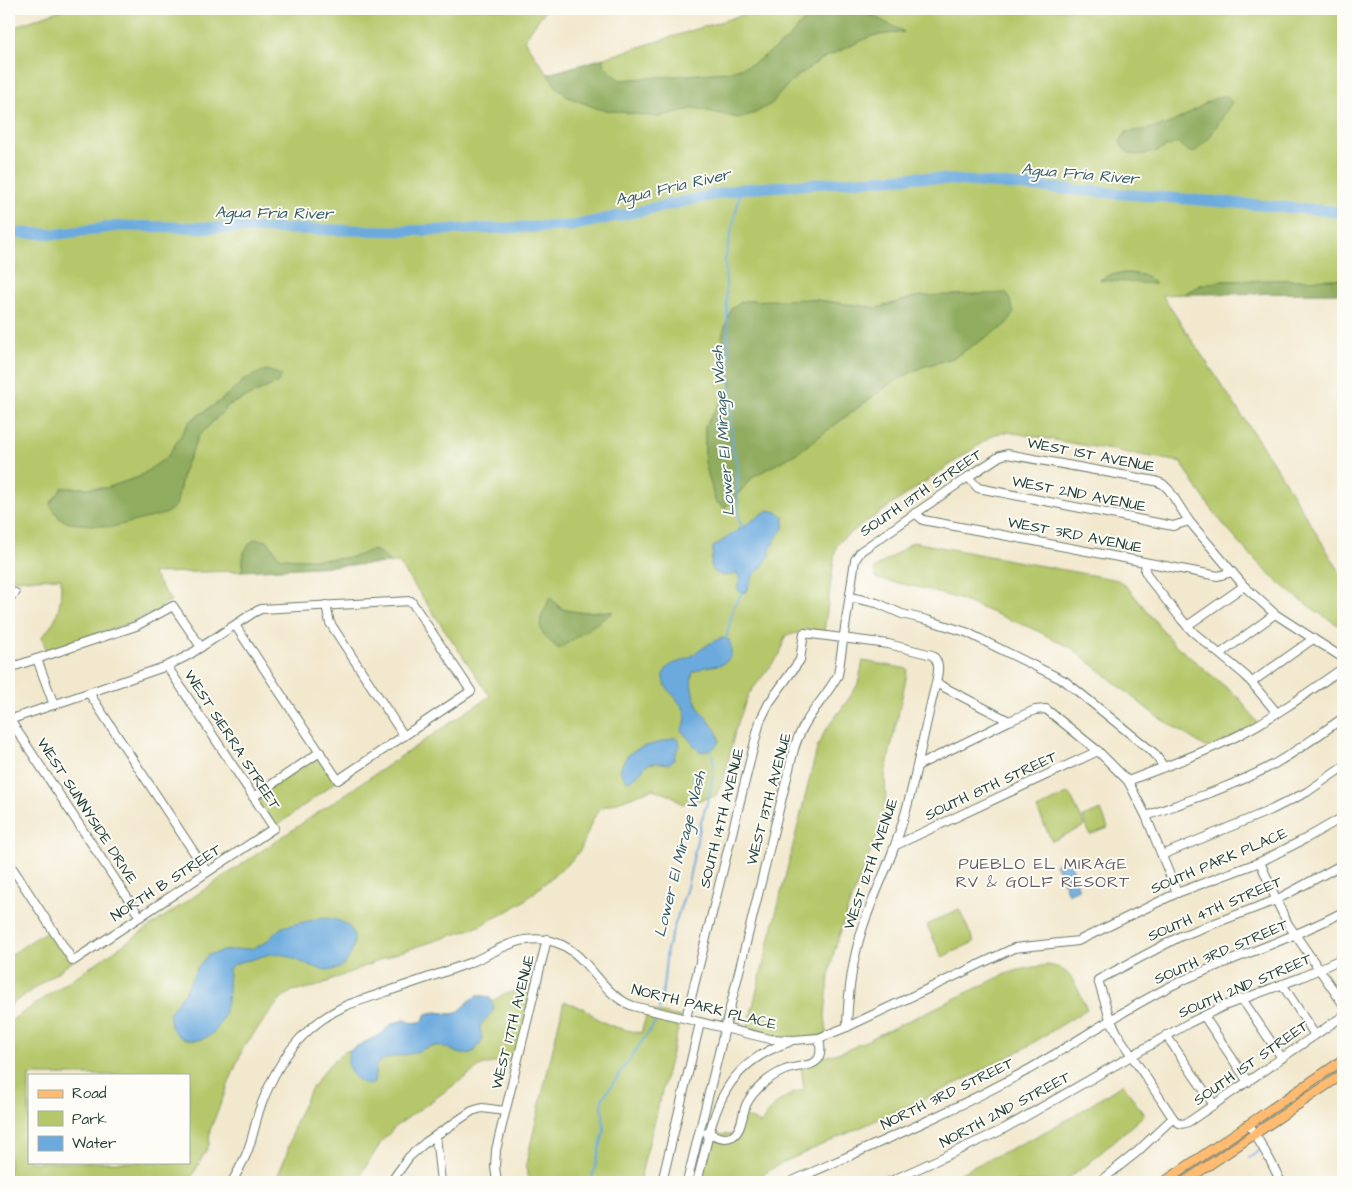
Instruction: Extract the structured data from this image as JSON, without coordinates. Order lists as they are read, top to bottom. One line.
{"streets":{"street":["WEST 1ST AVENUE","SOUTH 13TH STREET","WEST 2ND AVENUE","WEST 3RD AVENUE","WEST SIERRA STREET","SOUTH 8TH STREET","WEST 13TH AVENUE","WEST SUNNYSIDE DRIVE","SOUTH 14TH AVENUE","SOUTH PARK PLACE","WEST 12TH AVENUE","NORTH B STREET","SOUTH 4TH STREET","SOUTH 3RD STREET","SOUTH 2ND STREET","NORTH PARK PLACE","WEST 17TH AVENUE","SOUTH 1ST STREET","NORTH 3RD STREET","NORTH 2ND STREET"]},"crossings":[["WEST 1ST AVENUE","SOUTH 13TH STREET"],["WEST 1ST AVENUE","WEST 2ND AVENUE"],["WEST 1ST AVENUE","WEST 3RD AVENUE"],["SOUTH 13TH STREET","WEST 2ND AVENUE"],["SOUTH 13TH STREET","WEST 3RD AVENUE"],["SOUTH 13TH STREET","WEST 13TH AVENUE"],["WEST SIERRA STREET","NORTH B STREET"],["SOUTH 8TH STREET","WEST 12TH AVENUE"],["WEST 13TH AVENUE","WEST 12TH AVENUE"],["WEST 13TH AVENUE","NORTH PARK PLACE"],["WEST SUNNYSIDE DRIVE","NORTH B STREET"],["SOUTH 14TH AVENUE","WEST 12TH AVENUE"],["SOUTH 14TH AVENUE","NORTH PARK PLACE"],["SOUTH PARK PLACE","NORTH PARK PLACE"],["WEST 12TH AVENUE","NORTH PARK PLACE"],["SOUTH 4TH STREET","SOUTH 3RD STREET"],["SOUTH 4TH STREET","NORTH 3RD STREET"],["SOUTH 3RD STREET","NORTH 3RD STREET"],["SOUTH 2ND STREET","NORTH 2ND STREET"],["NORTH PARK PLACE","WEST 17TH AVENUE"]],"districts":["PUEBLO EL MIRAGE RV & GOLF RESORT"],"water":["Agua Fria River","Lower El Mirage Wash"],"legend":["Road","Park","Water"]}
